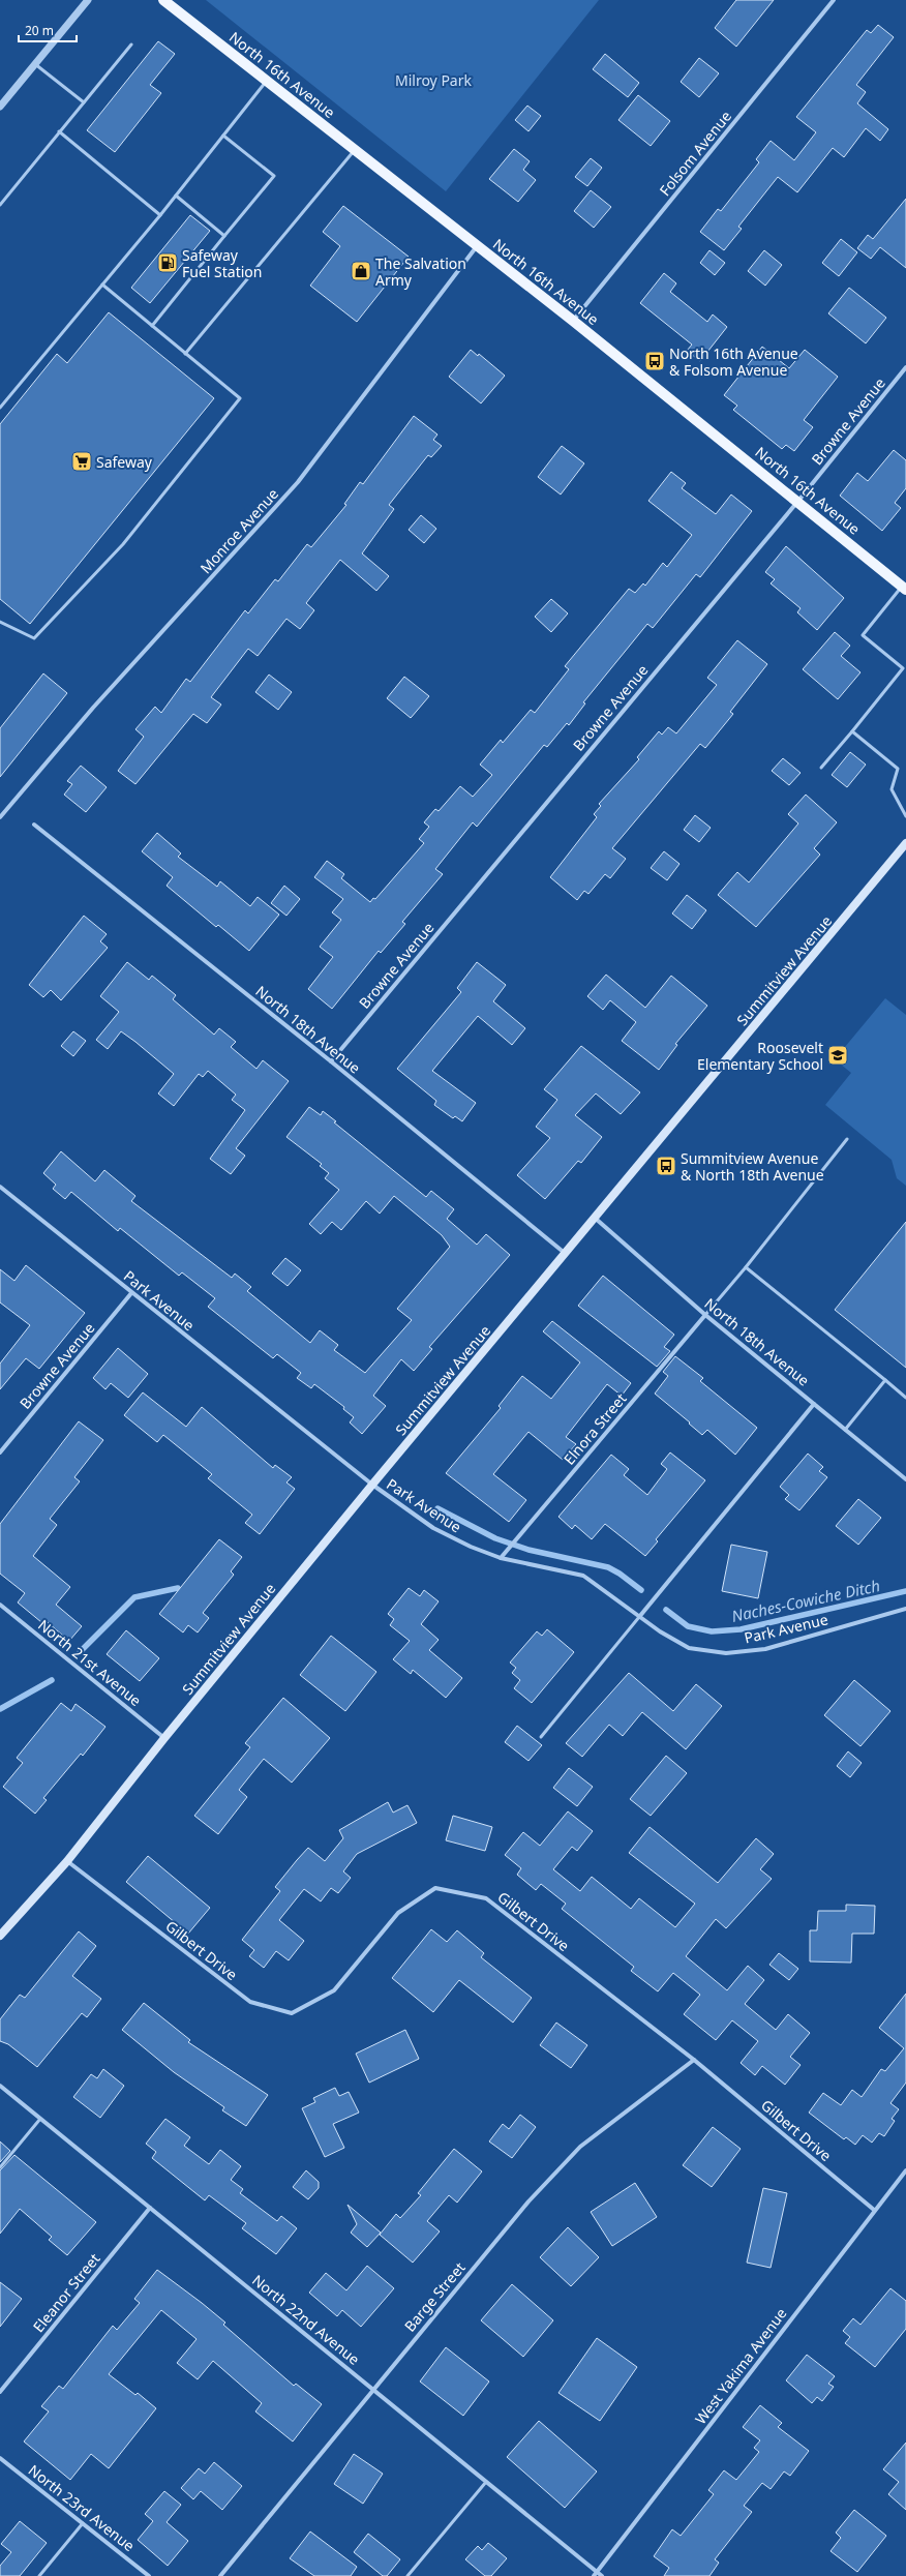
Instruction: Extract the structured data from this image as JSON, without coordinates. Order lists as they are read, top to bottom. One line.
{"streets":{"main road":["North 16th Avenue","Summitview Avenue"],"street":["Folsom Avenue","Browne Avenue","Monroe Avenue","North 18th Avenue","Park Avenue","Elnora Street","North 21st Avenue","Gilbert Drive","Eleanor Street","Barge Street","North 22nd Avenue","West Yakima Avenue","North 23rd Avenue"]},"crossings":[["North 16th Avenue","Folsom Avenue"],["North 16th Avenue","Browne Avenue"],["North 16th Avenue","Monroe Avenue"],["Browne Avenue","North 18th Avenue"],["Browne Avenue","Park Avenue"],["Summitview Avenue","North 18th Avenue"],["Summitview Avenue","Park Avenue"],["Summitview Avenue","North 21st Avenue"],["Summitview Avenue","Gilbert Drive"],["North 18th Avenue","Elnora Street"],["Park Avenue","Elnora Street"],["Gilbert Drive","Barge Street"],["Gilbert Drive","West Yakima Avenue"],["Eleanor Street","North 22nd Avenue"],["Barge Street","North 22nd Avenue"],["North 22nd Avenue","West Yakima Avenue"]],"water":["Naches-Cowiche Ditch"],"parks":["Milroy Park"],"places":{"fuel station":["Safeway Fuel Station"],"shop":["The Salvation Army"],"bus stop":["North 16th Avenue & Folsom Avenue","Summitview Avenue & North 18th Avenue"],"supermarket":["Safeway"],"school or university":["Roosevelt Elementary School"]},"scale_bar":"20 m"}
